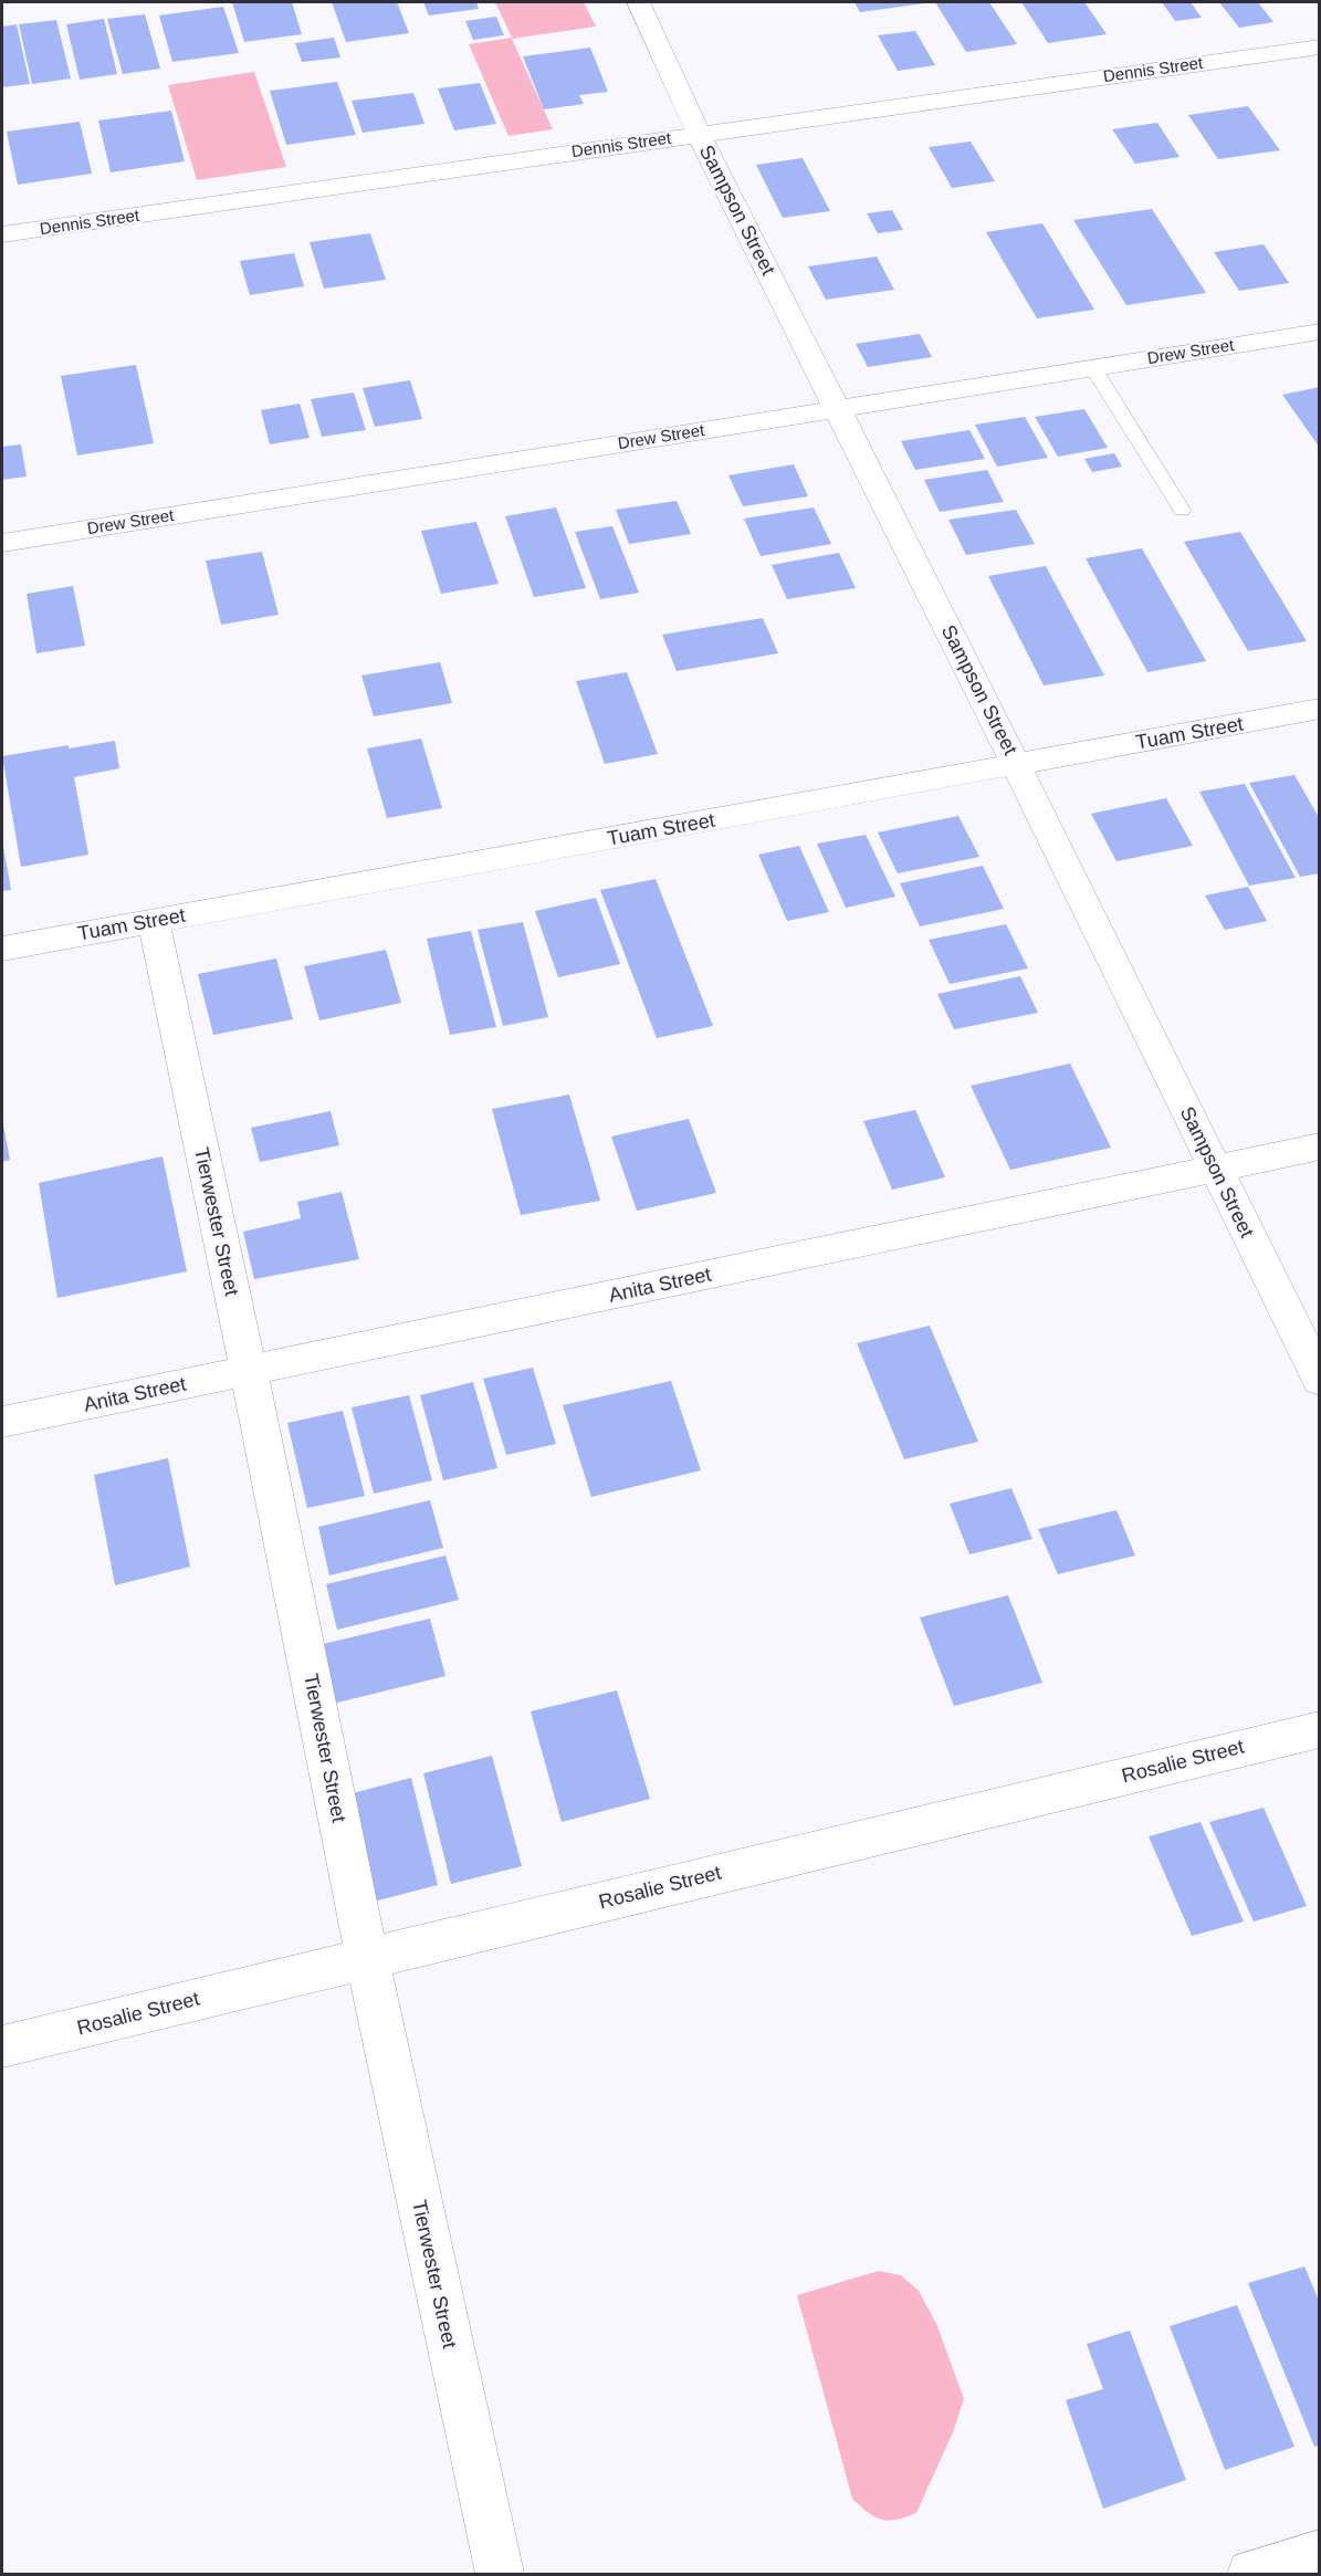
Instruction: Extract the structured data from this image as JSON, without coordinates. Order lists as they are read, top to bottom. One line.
{"streets":{"street":["Dennis Street","Sampson Street","Drew Street","Tuam Street","Tierwester Street","Anita Street","Rosalie Street"]},"crossings":[["Dennis Street","Sampson Street"],["Sampson Street","Drew Street"],["Sampson Street","Tuam Street"],["Sampson Street","Anita Street"],["Tuam Street","Tierwester Street"],["Tierwester Street","Anita Street"],["Tierwester Street","Rosalie Street"]]}
